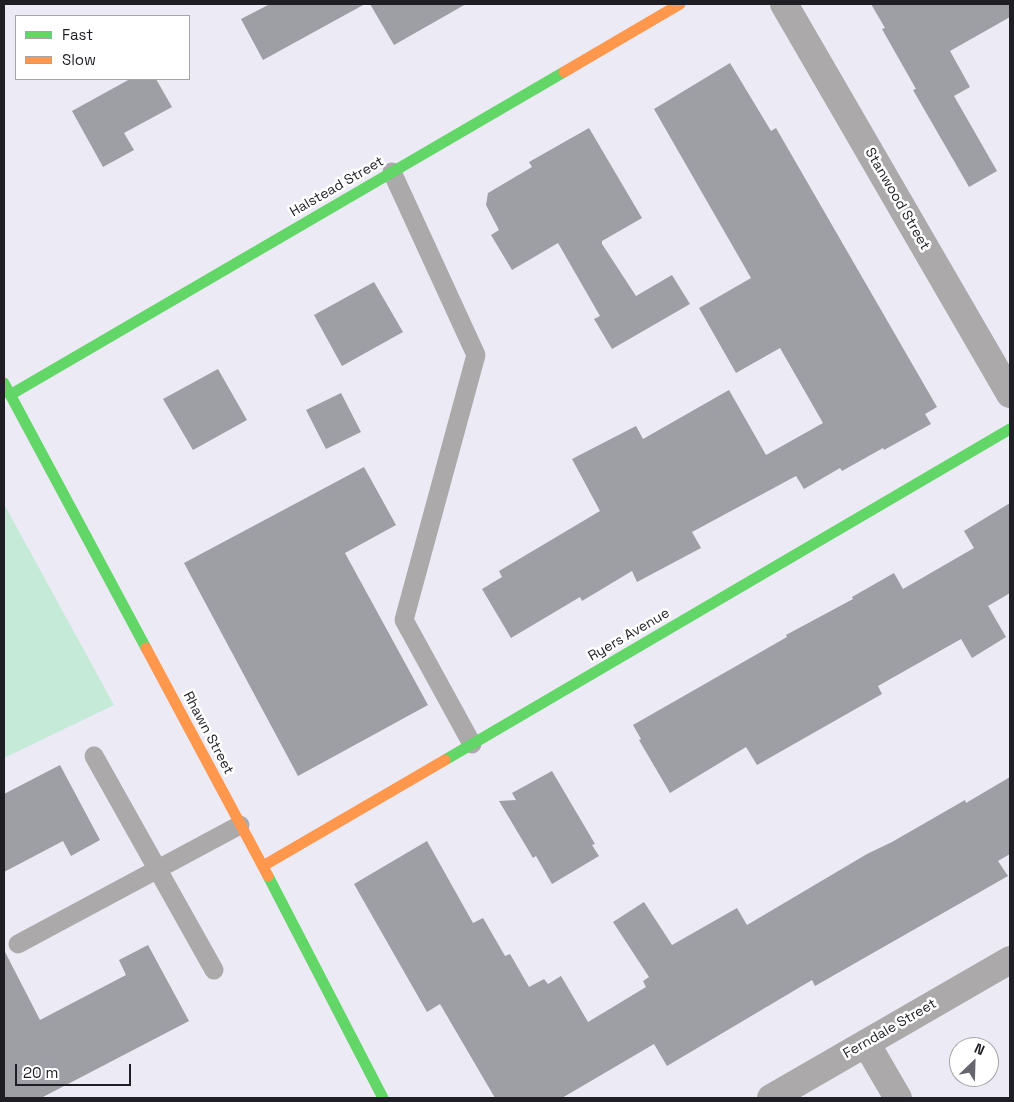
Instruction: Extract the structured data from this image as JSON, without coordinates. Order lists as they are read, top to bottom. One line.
{"streets":{"street":["Halstead Street","Stanwood Street","Ryers Avenue","Rhawn Street","Ferndale Street"]},"crossings":[["Halstead Street","Rhawn Street"],["Ryers Avenue","Rhawn Street"]],"legend":["Fast","Slow"],"scale_bar":"20 m","north":"top right"}
